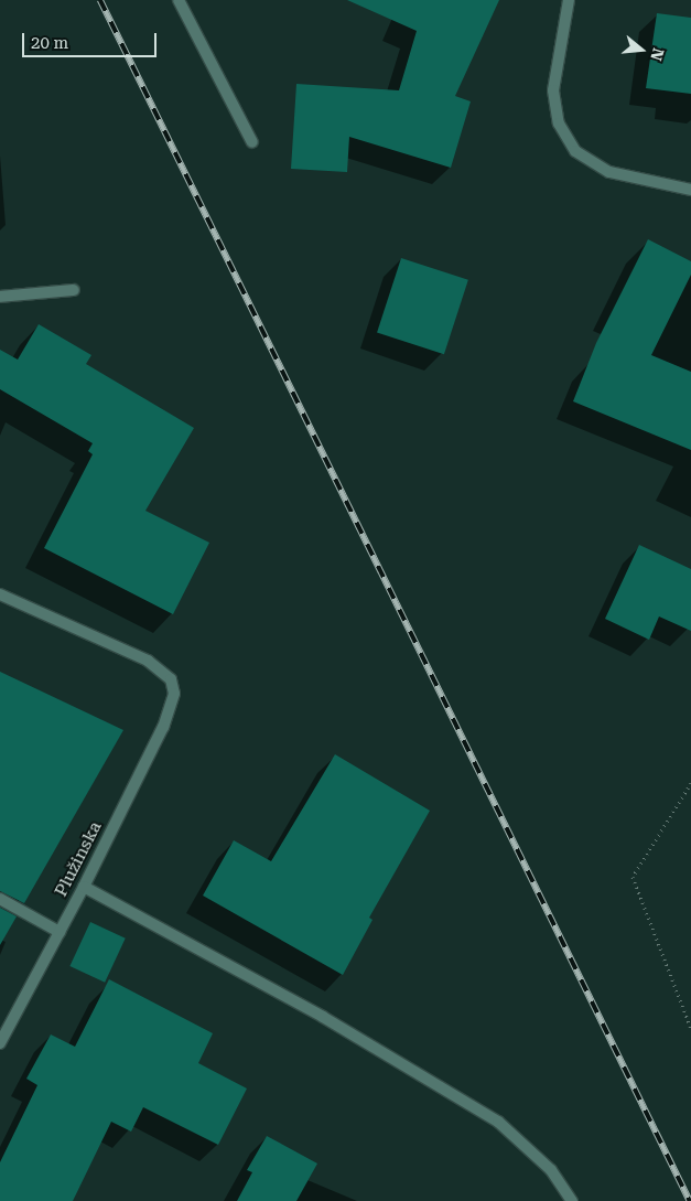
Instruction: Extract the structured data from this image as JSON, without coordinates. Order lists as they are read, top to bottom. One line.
{"streets":{"street":["Plužinska"]},"scale_bar":"20 m","north":"right"}
